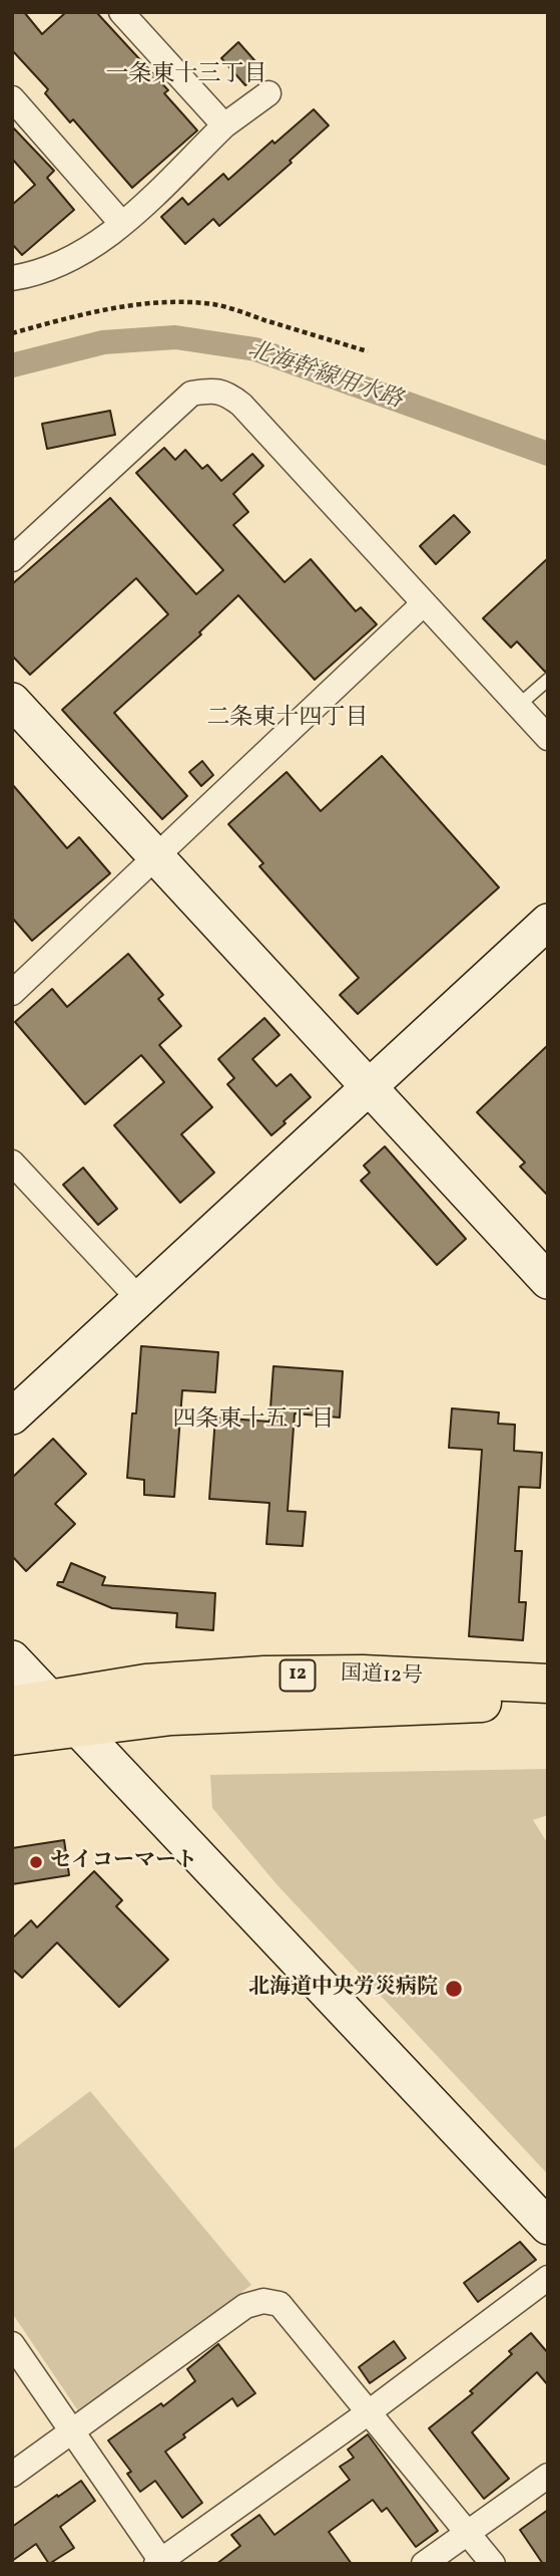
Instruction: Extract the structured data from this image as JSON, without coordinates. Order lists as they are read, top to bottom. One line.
{"streets":{"highway":["12","国道12号"]},"crossings":[["12","国道12号"]],"districts":["一条東十三丁目","二条東十四丁目","四条東十五丁目"],"water":["北海幹線用水路"],"places":["セイコーマート","北海道中央労災病院"]}
